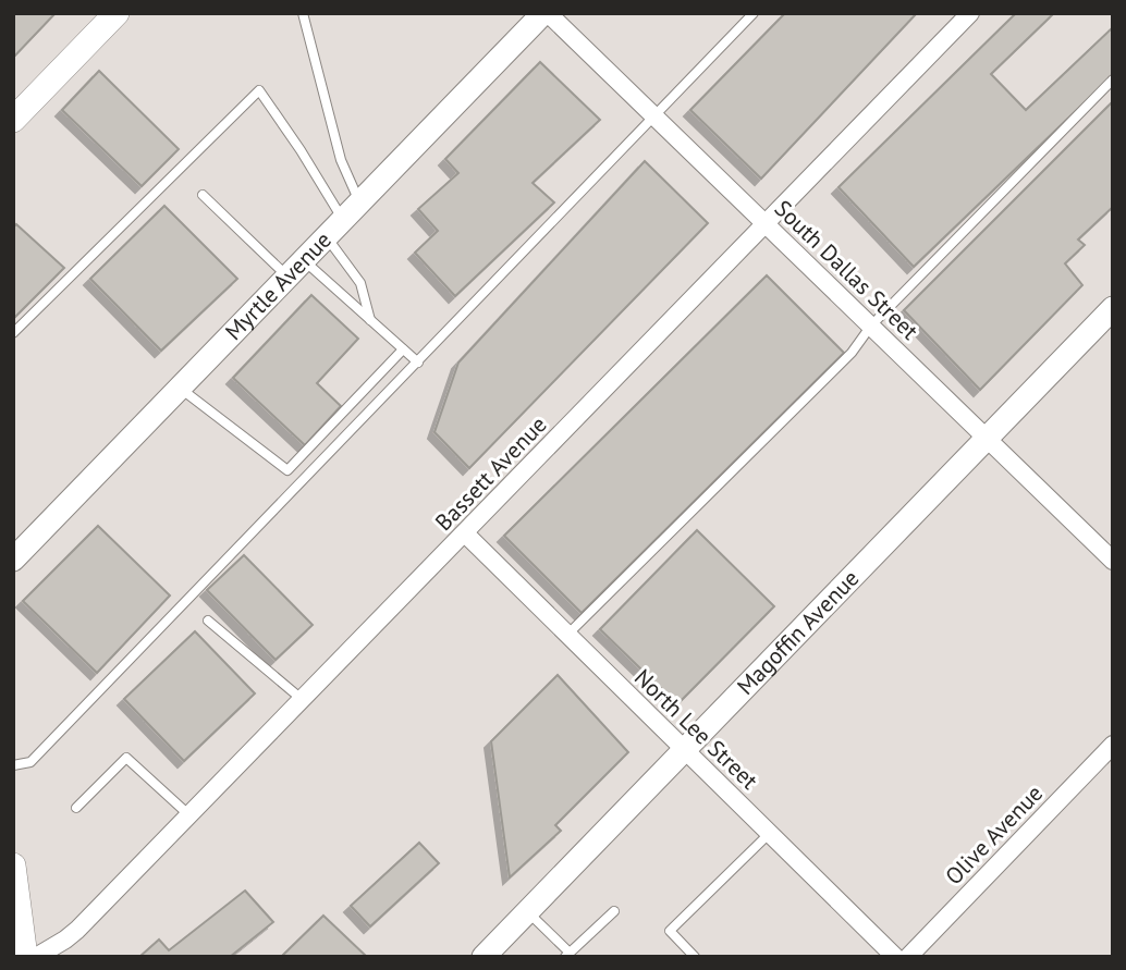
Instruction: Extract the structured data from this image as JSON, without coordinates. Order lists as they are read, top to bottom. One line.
{"streets":{"street":["South Dallas Street","Myrtle Avenue","Bassett Avenue","Magoffin Avenue","North Lee Street","Olive Avenue"]},"crossings":[["South Dallas Street","Myrtle Avenue"],["South Dallas Street","Bassett Avenue"],["South Dallas Street","Magoffin Avenue"],["Bassett Avenue","North Lee Street"],["Magoffin Avenue","North Lee Street"]]}
